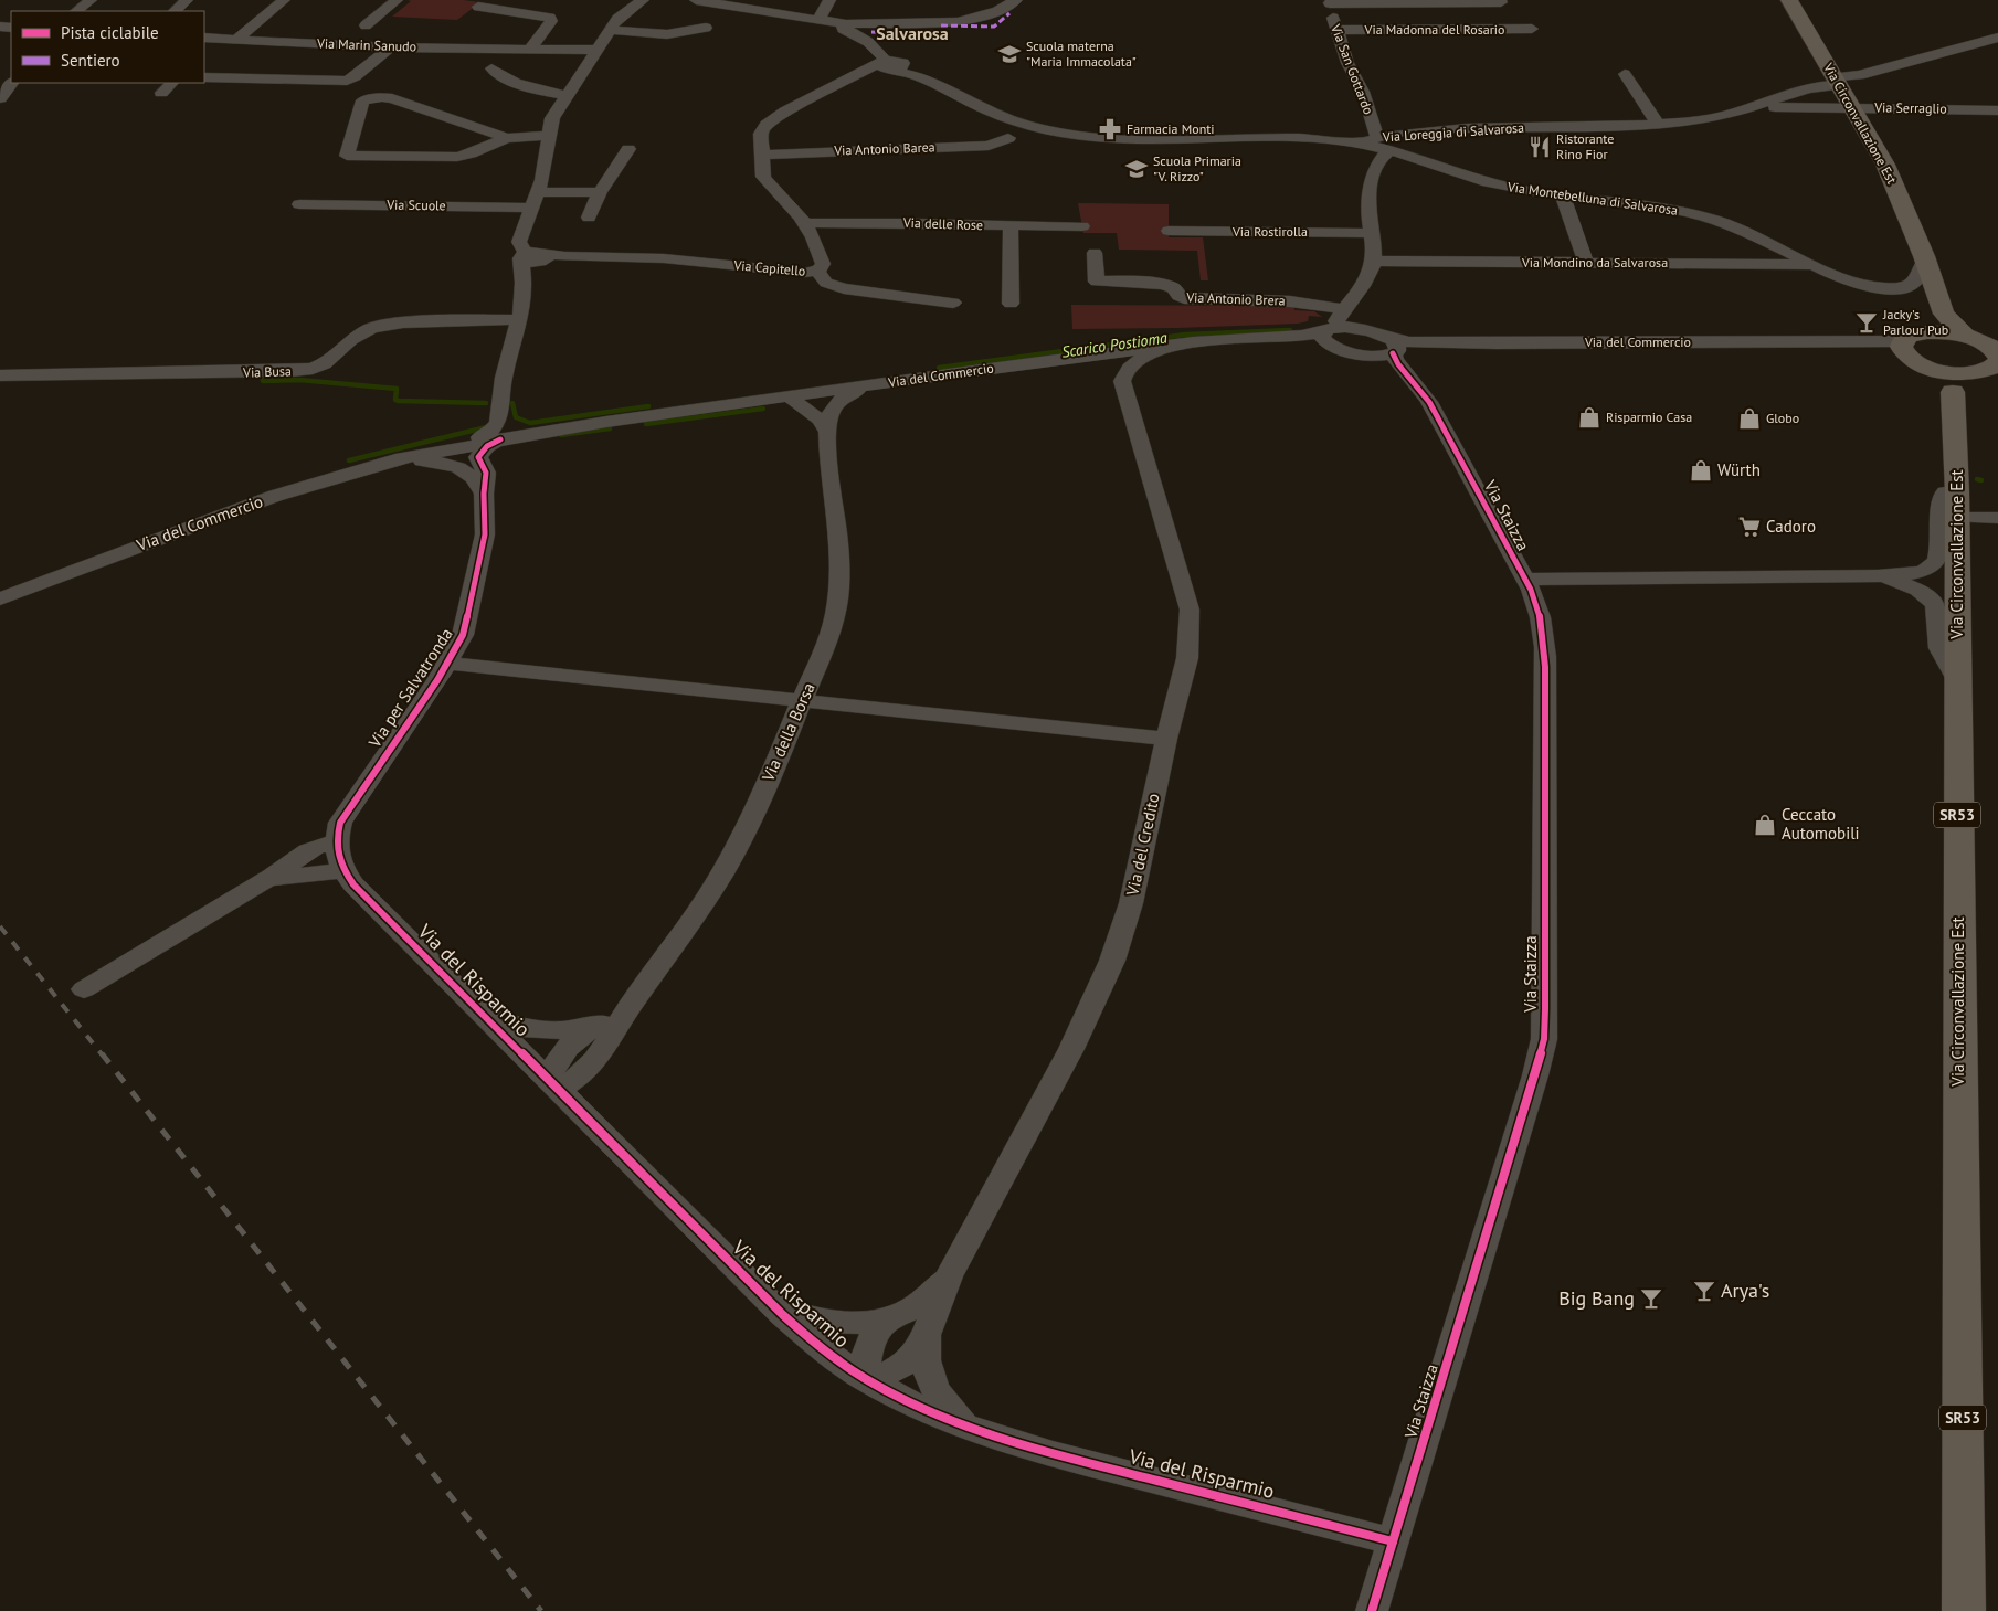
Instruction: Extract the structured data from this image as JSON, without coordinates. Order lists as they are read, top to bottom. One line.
{"streets":{"main road":["Via Circonvallazione Est","SR53"],"street":["Via Madonna del Rosario","Via Marin Sanudo","Via San Gottardo","Via Serraglio","Via Loreggia di Salvarosa","Via Antonio Barea","Via Montebelluna di Salvarosa","Via Scuole","Via delle Rose","Via Rostirolla","Via Mondino da Salvarosa","Via Capitello","Via Antonio Brera","Via del Commercio","Via Busa","Via Staizza","Via per Salvatronda","Via della Borsa","Via del Credito","Via del Risparmio"]},"crossings":[["Via Madonna del Rosario","Via San Gottardo"],["Via San Gottardo","Via Loreggia di Salvarosa"],["Via Serraglio","Via Circonvallazione Est"],["Via Serraglio","Via Loreggia di Salvarosa"],["Via Circonvallazione Est","Via Loreggia di Salvarosa"],["Via Circonvallazione Est","Via Montebelluna di Salvarosa"],["Via Loreggia di Salvarosa","Via Montebelluna di Salvarosa"],["Via Antonio Barea","Via Montebelluna di Salvarosa"],["Via Antonio Barea","Via Capitello"],["Via Montebelluna di Salvarosa","Via Mondino da Salvarosa"],["Via Montebelluna di Salvarosa","Via Capitello"],["Via delle Rose","Via Capitello"],["Via del Commercio","Via Staizza"],["Via del Commercio","Via per Salvatronda"],["Via del Commercio","Via del Credito"],["Via Staizza","Via del Risparmio"],["Via per Salvatronda","Via del Risparmio"],["Via della Borsa","Via del Risparmio"],["Via del Credito","Via del Risparmio"]],"districts":["Salvarosa"],"water":["Scarico Postioma"],"places":{"school or university":["Scuola materna \"Maria Immacolata\"","Scuola Primaria \"V. Rizzo\""],"pharmacy":["Farmacia Monti"],"restaurant":["Ristorante Rino Fior"],"bar":["Jacky's Parlour Pub","Arya's","Big Bang"],"shop":["Risparmio Casa","Globo","Würth","Ceccato Automobili"],"supermarket":["Cadoro"]},"legend":["Pista ciclabile","Sentiero"]}
